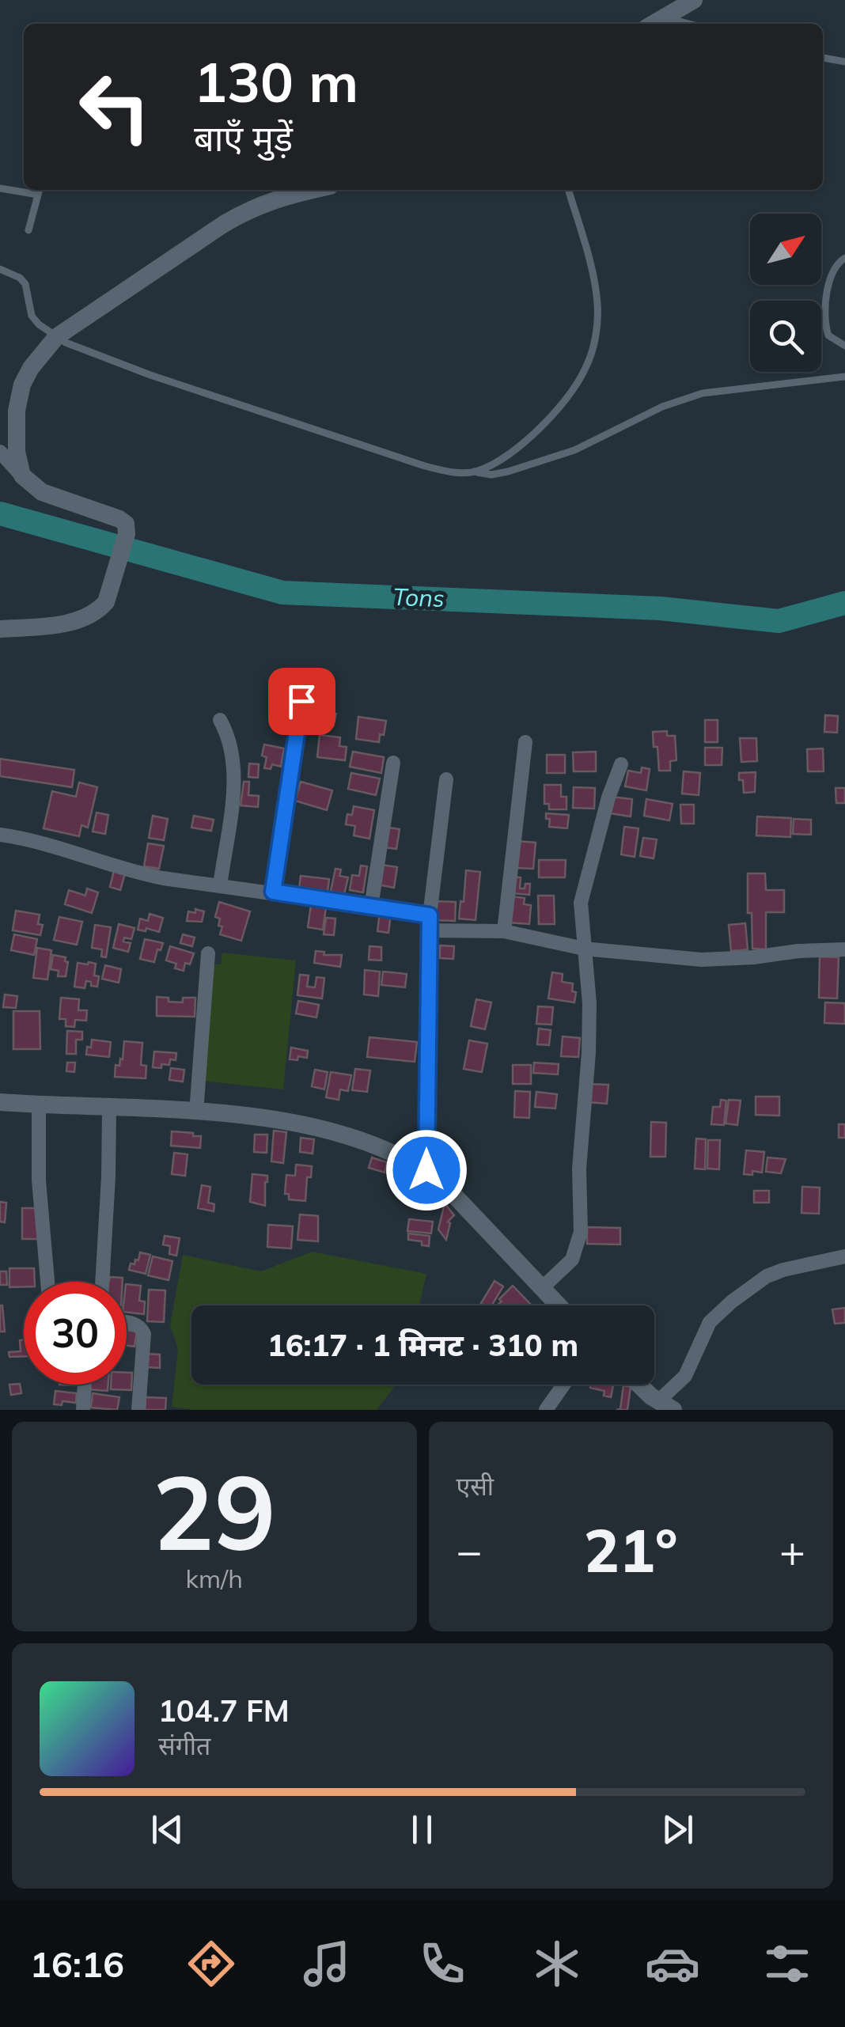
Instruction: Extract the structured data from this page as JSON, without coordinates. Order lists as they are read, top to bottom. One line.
{"water":["Tons"],"north":"top right","page":{"turn":["130 m","बाएँ मुड़ें"],"limit":"30","trip":"16:17 · 1 मिनट · 310 m","tile":[["29","km/h"],"एसी"],"heat":["−","21°","+"],"song":["104.7 FM","संगीत"],"tabs":"16:16"}}
